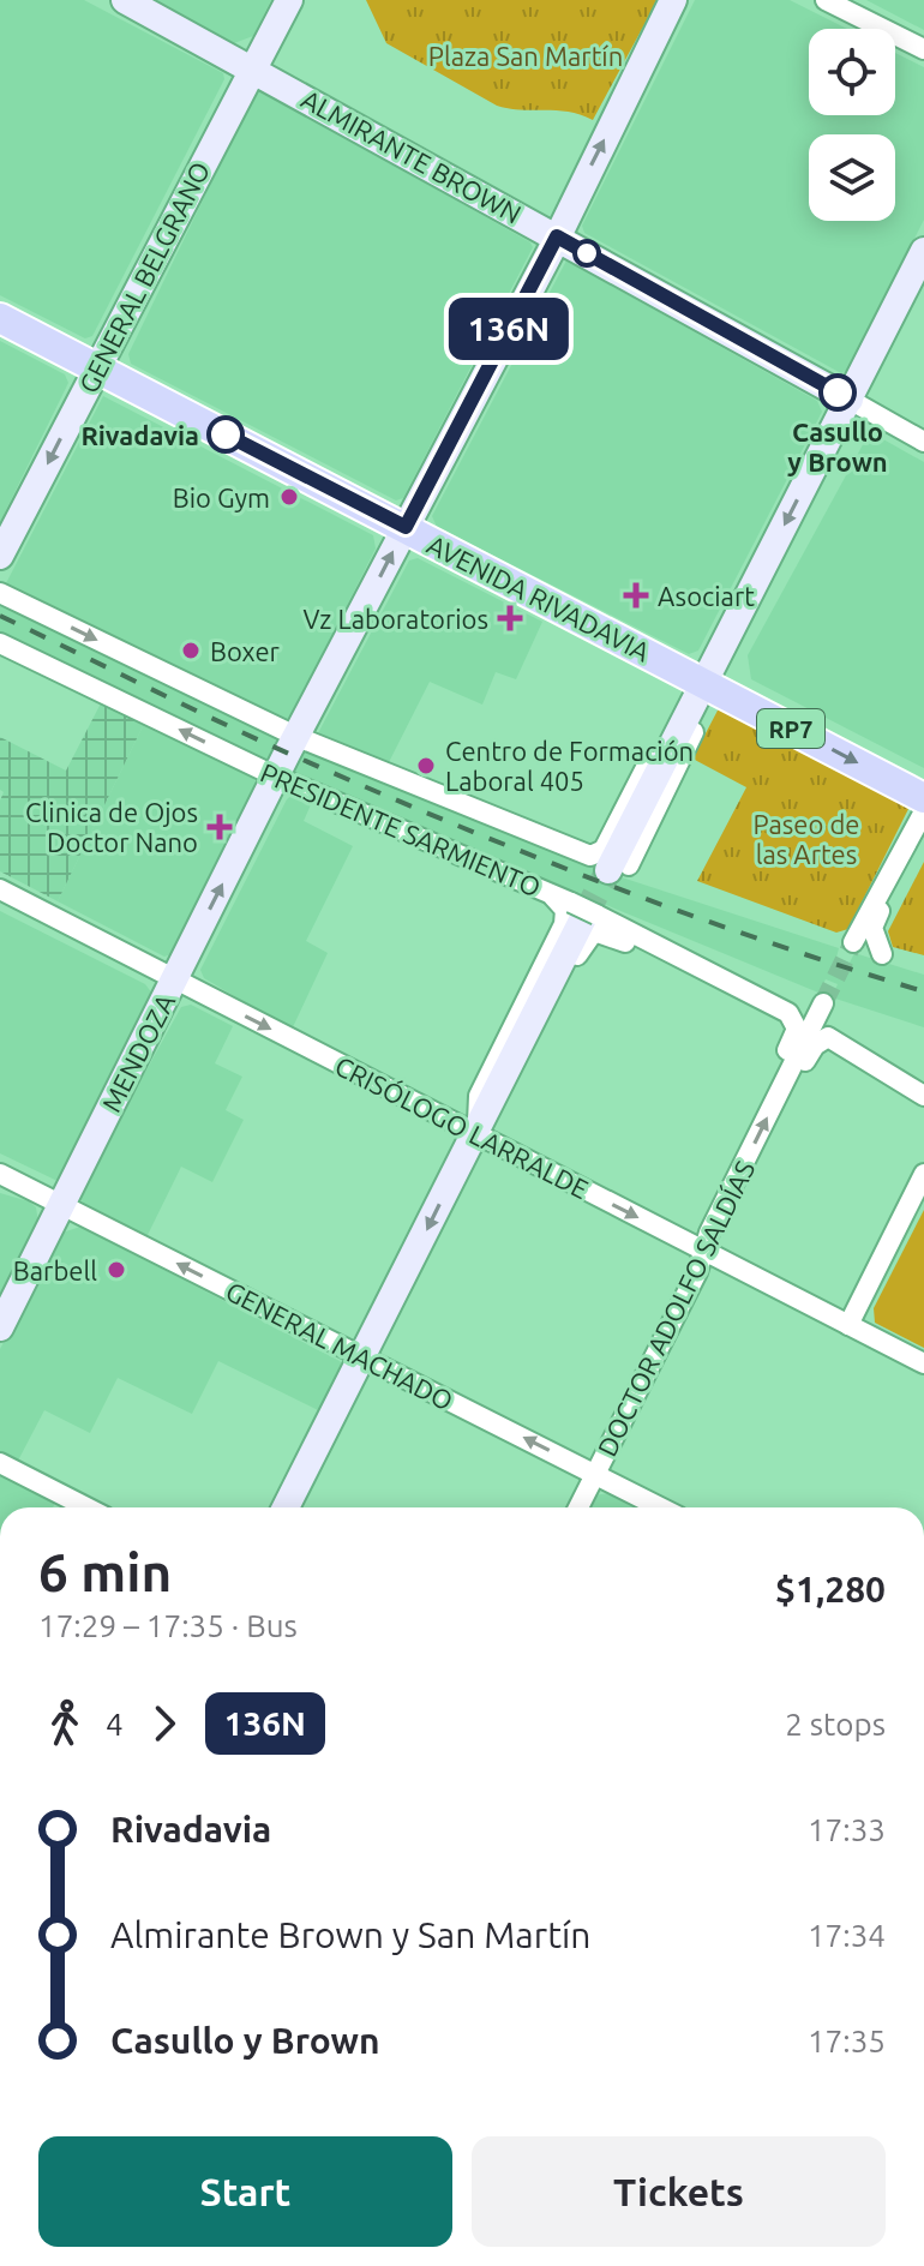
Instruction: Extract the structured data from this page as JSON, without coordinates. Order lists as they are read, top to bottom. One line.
{"streets":{"main road":["AVENIDA RIVADAVIA","RP7"],"street":["ALMIRANTE BROWN","GENERAL BELGRANO","PRESIDENTE SARMIENTO","MENDOZA","CRISÓLOGO LARRALDE","DOCTOR ADOLFO SALDÍAS","GENERAL MACHADO"]},"crossings":[["ALMIRANTE BROWN","GENERAL BELGRANO"],["ALMIRANTE BROWN","MENDOZA"],["GENERAL BELGRANO","AVENIDA RIVADAVIA"],["AVENIDA RIVADAVIA","MENDOZA"],["PRESIDENTE SARMIENTO","MENDOZA"],["PRESIDENTE SARMIENTO","DOCTOR ADOLFO SALDÍAS"],["MENDOZA","CRISÓLOGO LARRALDE"],["MENDOZA","GENERAL MACHADO"],["CRISÓLOGO LARRALDE","DOCTOR ADOLFO SALDÍAS"],["DOCTOR ADOLFO SALDÍAS","GENERAL MACHADO"]],"one_way":["MENDOZA","CRISÓLOGO LARRALDE","GENERAL MACHADO"],"parks":["Plaza San Martín","Paseo de las Artes"],"places":{"other":["Casullo y Brown","Rivadavia","Bio Gym","Boxer","Centro de Formación Laboral 405","Barbell"],"health":["Asociart","Vz Laboratorios","Clinica de Ojos Doctor Nano"]},"lines":["bus line 136N"],"page":{"on_map":"136N","heading":["6 min","17:29 – 17:35 · Bus","$1,280"],"legs":["4","136N","2 stops"],"list":[{"name":"Rivadavia","value":"17:33"},{"name":"Almirante Brown y San Martín","value":"17:34"},{"name":"Casullo y Brown","value":"17:35"}],"buttons":["Start","Tickets"]}}
